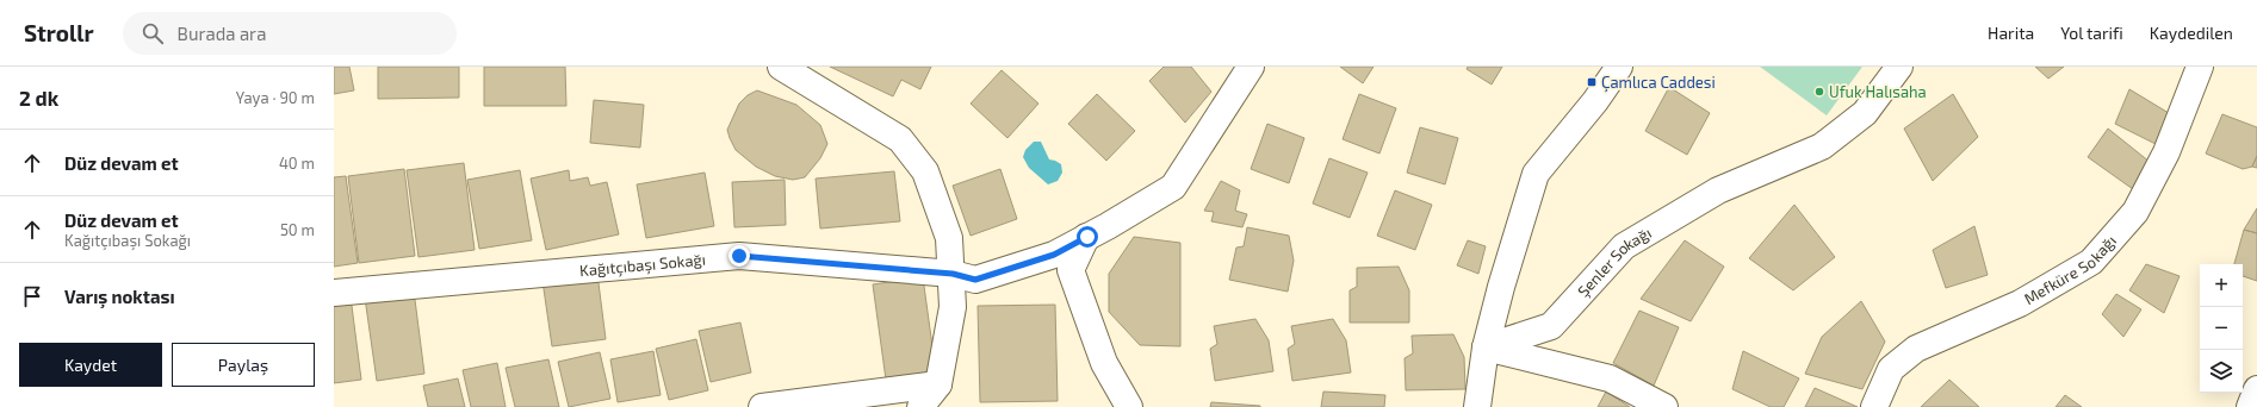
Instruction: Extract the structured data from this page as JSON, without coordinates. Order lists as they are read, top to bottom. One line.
{"streets":{"street":["Şenler Sokağı","Kağıtçıbaşı Sokağı","Mefküre Sokağı"]},"places":{"transit":["Çamlıca Caddesi"],"other":["Ufuk Halısaha"]},"page":{"header":"Strollr","search":"Burada ara","nav":["Harita","Yol tarifi","Kaydedilen"],"heading":["2 dk","Yaya · 90 m"],"list":[["Düz devam et","40 m"],["Düz devam et","Kağıtçıbaşı Sokağı","50 m"],"Varış noktası"],"map_buttons":["+","−"],"buttons":["Kaydet","Paylaş"]}}
